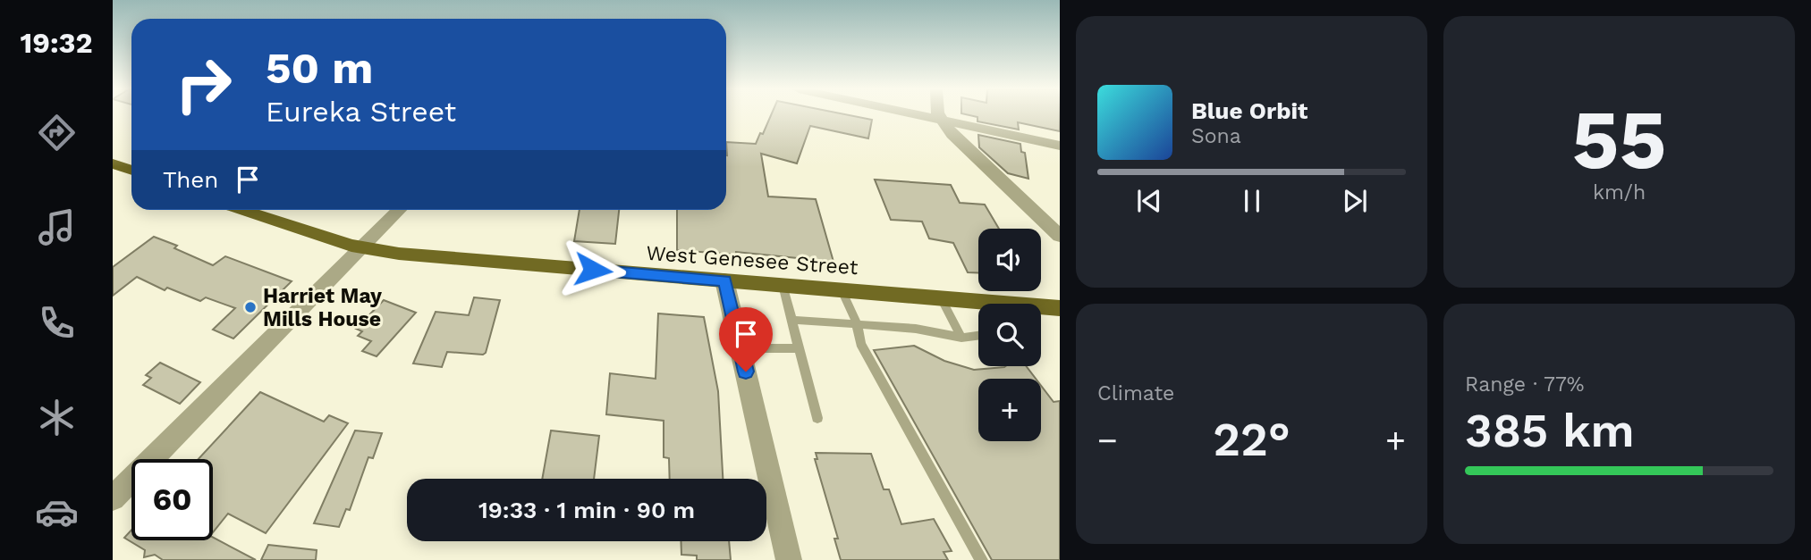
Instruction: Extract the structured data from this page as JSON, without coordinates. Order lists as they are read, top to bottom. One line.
{"streets":{"main road":["West Genesee Street"]},"places":["Harriet May Mills House"],"page":{"tabs":"19:32","tile":[["55","km/h"],"Climate",["Range · 77%","385 km"]],"turn":["50 m","Eureka Street"],"song":["Blue Orbit","Sona"],"then":"Then","map_buttons":"+","heat":["−","22°","+"],"limit":"60","trip":"19:33 · 1 min · 90 m"}}
